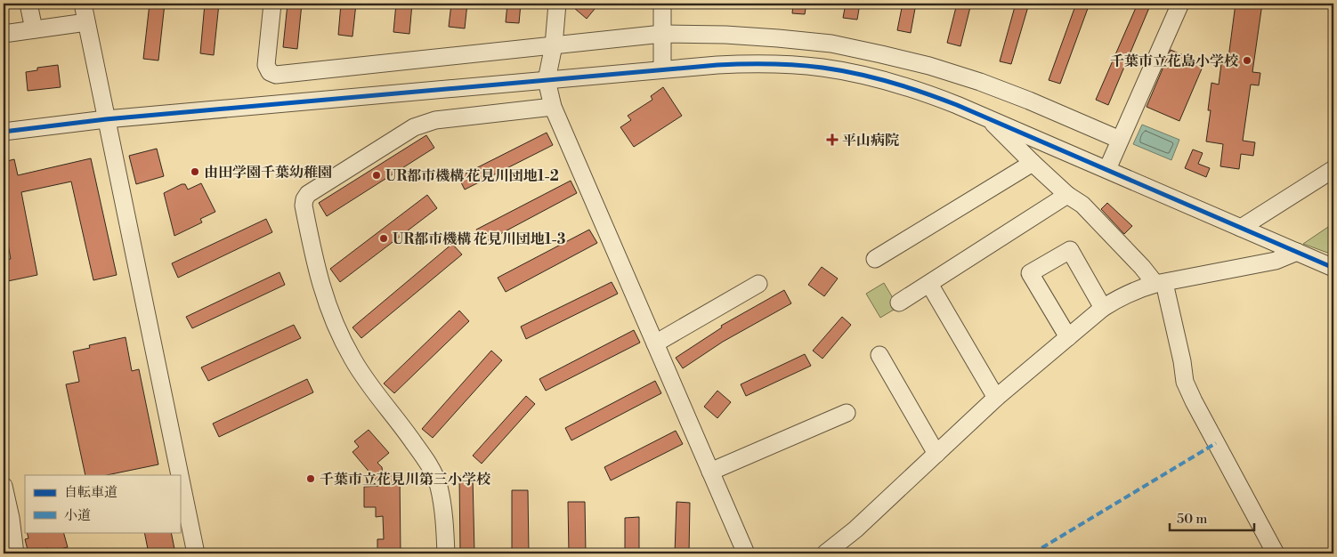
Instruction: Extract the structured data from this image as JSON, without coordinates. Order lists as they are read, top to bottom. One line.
{"places":{"other":["千葉市立花島小学校","由田学園千葉幼稚園","UR都市機構 花見川団地1-2","UR都市機構 花見川団地1-3","千葉市立花見川第三小学校"],"health":["平山病院"]},"legend":["自転車道","小道"],"scale_bar":"50 m"}
